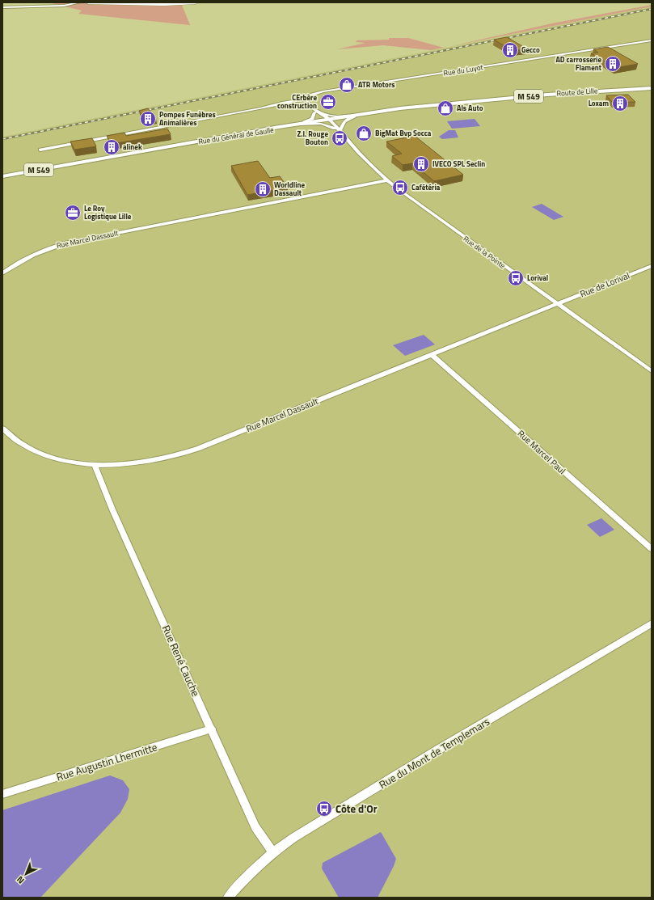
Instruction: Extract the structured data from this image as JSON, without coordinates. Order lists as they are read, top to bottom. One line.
{"streets":{"main road":["Route de Lille","M 549","Rue du Général de Gaulle"],"street":["Rue du Luyot","Rue Marcel Dassault","Rue de la Pointe","Rue de Lorival","Rue Marcel Paul","Rue René Cauche","Rue du Mont de Templemars","Rue Augustin Lhermitte"]},"crossings":[["Route de Lille","Rue du Général de Gaulle"],["Route de Lille","Rue de la Pointe"],["Rue du Général de Gaulle","Rue de la Pointe"],["Rue Marcel Dassault","Rue de la Pointe"],["Rue Marcel Dassault","Rue de Lorival"],["Rue Marcel Dassault","Rue Marcel Paul"],["Rue Marcel Dassault","Rue René Cauche"],["Rue de la Pointe","Rue de Lorival"],["Rue René Cauche","Rue du Mont de Templemars"],["Rue René Cauche","Rue Augustin Lhermitte"]],"places":{"building":["Gecco","AD carrosserie Flament","Loxam","Pompes Funèbres Animalières","alinek","IVECO SPL Seclin","Worldline Dassault"],"shop":["ATR Motors","Als Auto","BigMat Bvp Socca"],"office":["CErbère construction","Le Roy Logistique Lille"],"bus stop":["Z.I. Rouge Bouton","Cafétéria","Lorival","Côte d'Or"]},"north":"bottom left"}
